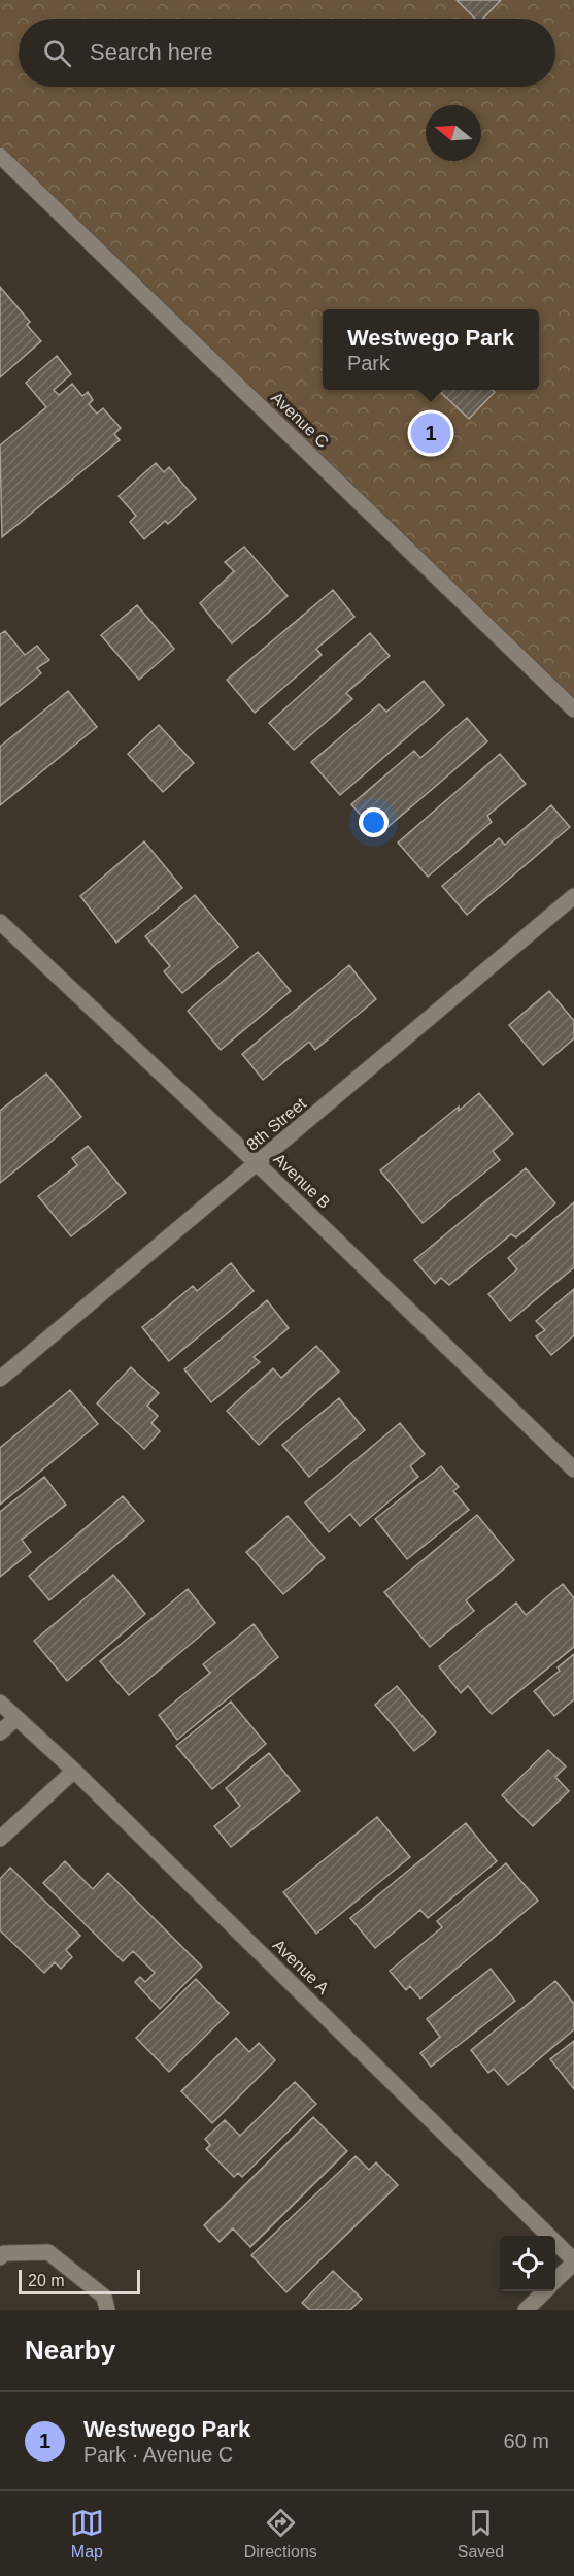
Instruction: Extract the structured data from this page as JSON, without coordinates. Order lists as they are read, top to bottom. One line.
{"streets":{"street":["Avenue C","8th Street","Avenue B","Avenue A"]},"crossings":[["8th Street","Avenue B"]],"scale_bar":"20 m","north":"left","page":{"search":"Search here","popup":["Westwego Park","Park"],"pins":"1","scale":"20 m","heading":"Nearby","list":[{"mark":"1","name":"Westwego Park","note":"Park · Avenue C","value":"60 m"}],"nav":["Map","Directions","Saved"]}}
